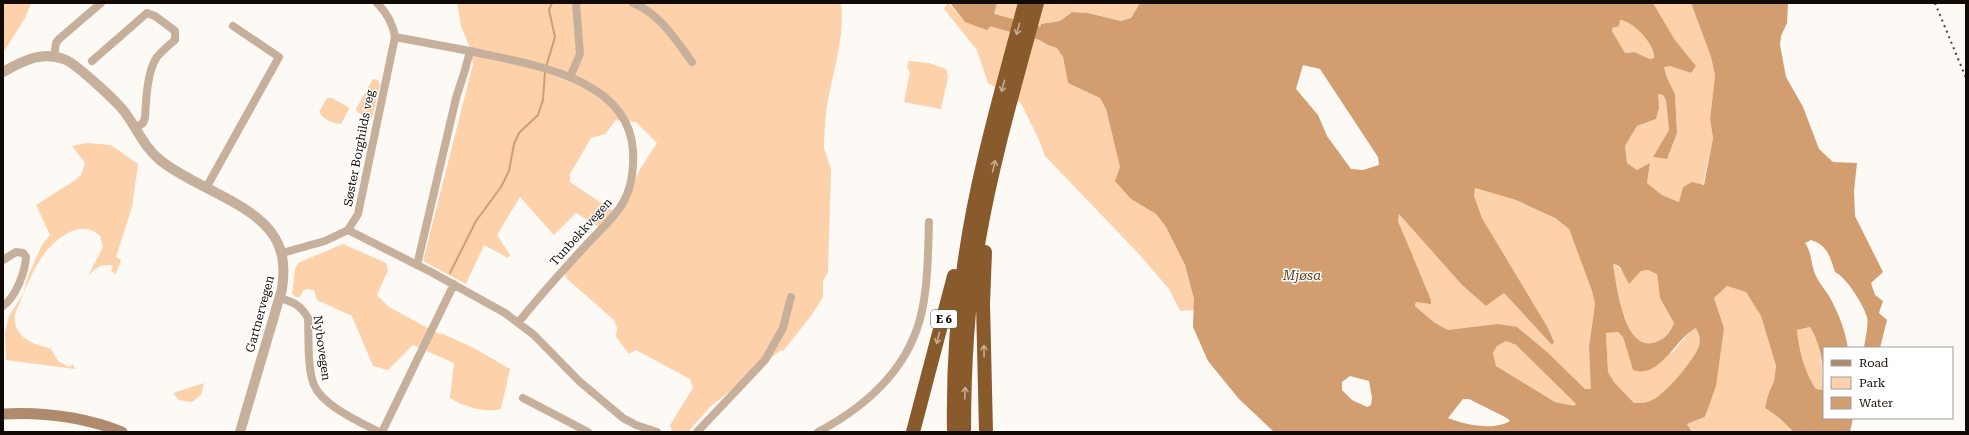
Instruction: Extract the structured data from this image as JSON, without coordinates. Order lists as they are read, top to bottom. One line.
{"streets":{"highway":["E 6"],"street":["Søster Borghilds veg","Tunbekkvegen","Gartnervegen","Nybovegen"]},"crossings":[["Søster Borghilds veg","Tunbekkvegen"],["Gartnervegen","Nybovegen"]],"water":["Mjøsa"],"legend":["Road","Park","Water"]}
